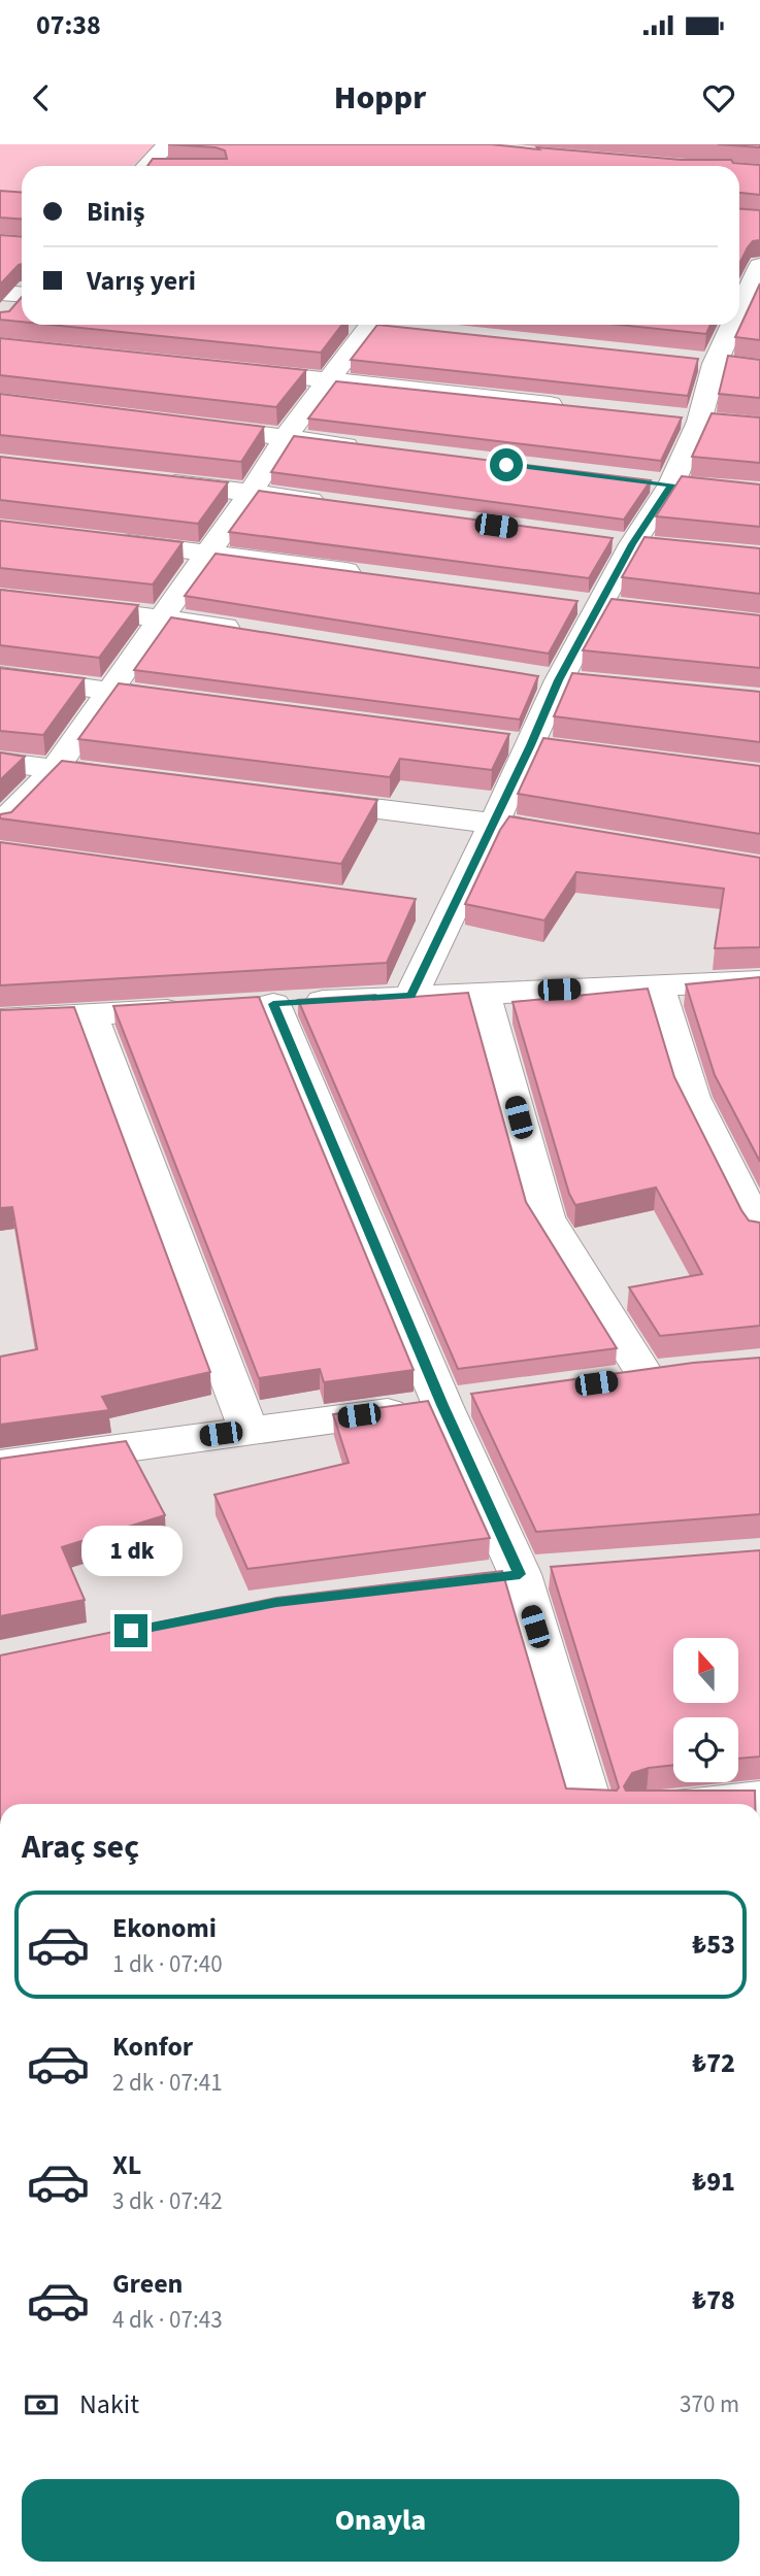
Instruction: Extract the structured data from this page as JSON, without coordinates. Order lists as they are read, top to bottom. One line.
{"north":"top","page":{"status":"07:38","header":"Hoppr","banner":["Biniş","Varış yeri"],"bubble":"1 dk","heading":"Araç seç","list":[{"name":"Ekonomi","note":"1 dk · 07:40","value":"₺53"},{"name":"Konfor","note":"2 dk · 07:41","value":"₺72"},{"name":"XL","note":"3 dk · 07:42","value":"₺91"},{"name":"Green","note":"4 dk · 07:43","value":"₺78"}],"pay":["Nakit","370 m"],"buttons":"Onayla"}}
